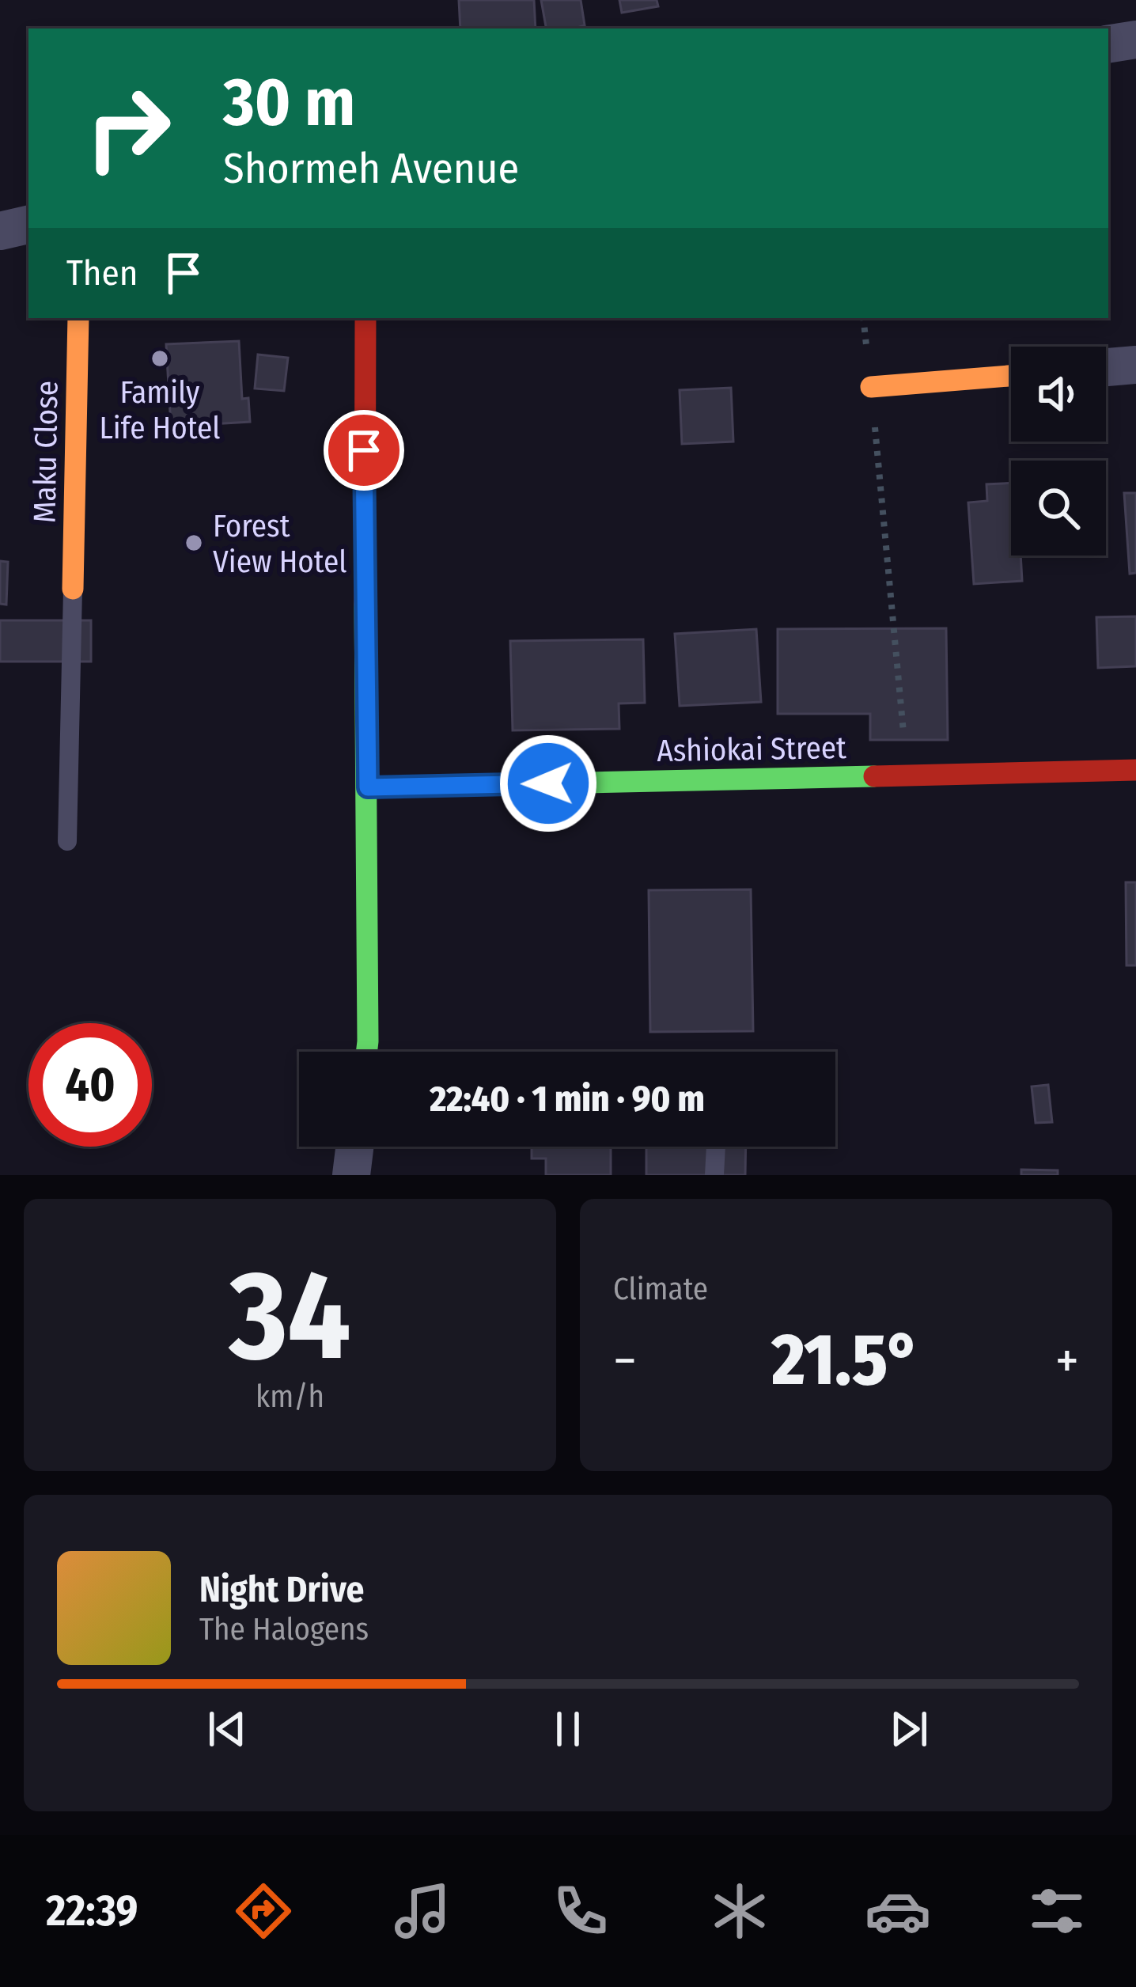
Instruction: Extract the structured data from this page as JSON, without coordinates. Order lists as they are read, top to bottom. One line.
{"streets":{"street":["Maku Close","Ashiokai Street"]},"places":["Family Life Hotel","Forest View Hotel"],"page":{"turn":["30 m","Shormeh Avenue"],"then":"Then","limit":"40","trip":"22:40 · 1 min · 90 m","tile":[["34","km/h"],"Climate"],"heat":["−","21.5°","+"],"song":["Night Drive","The Halogens"],"tabs":"22:39"}}
